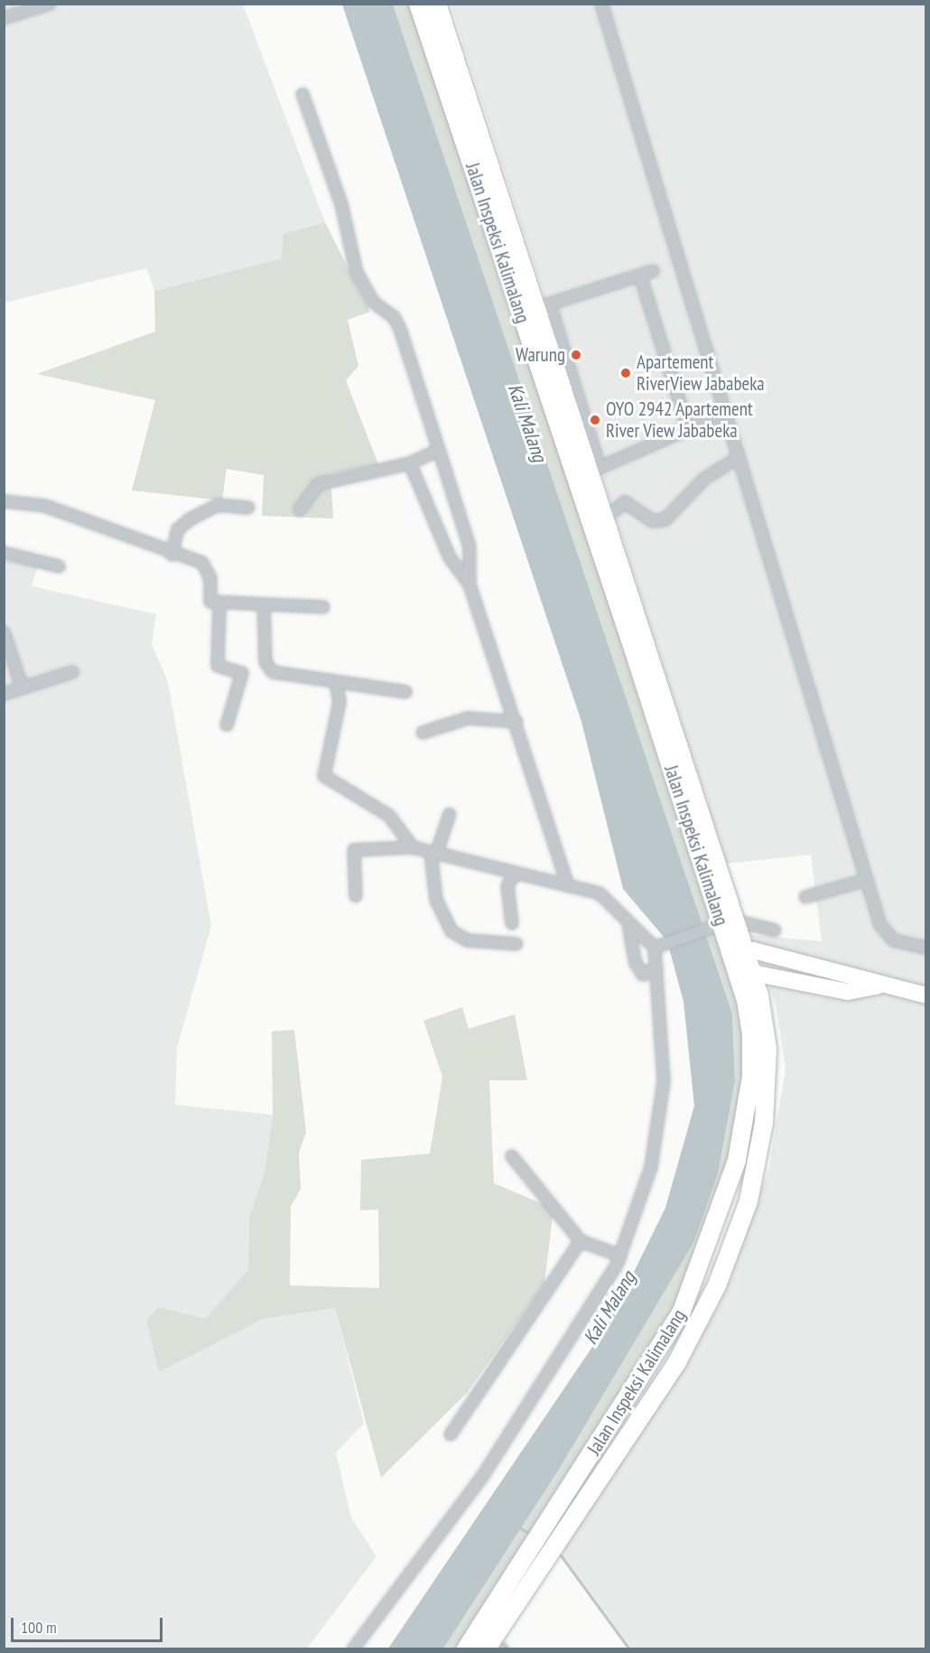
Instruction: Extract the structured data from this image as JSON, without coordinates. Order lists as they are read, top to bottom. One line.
{"streets":{"main road":["Jalan Inspeksi Kalimalang"]},"water":["Kali Malang"],"places":["Warung","Apartement RiverView Jababeka","OYO 2942 Apartement River View Jababeka"],"scale_bar":"100 m"}
